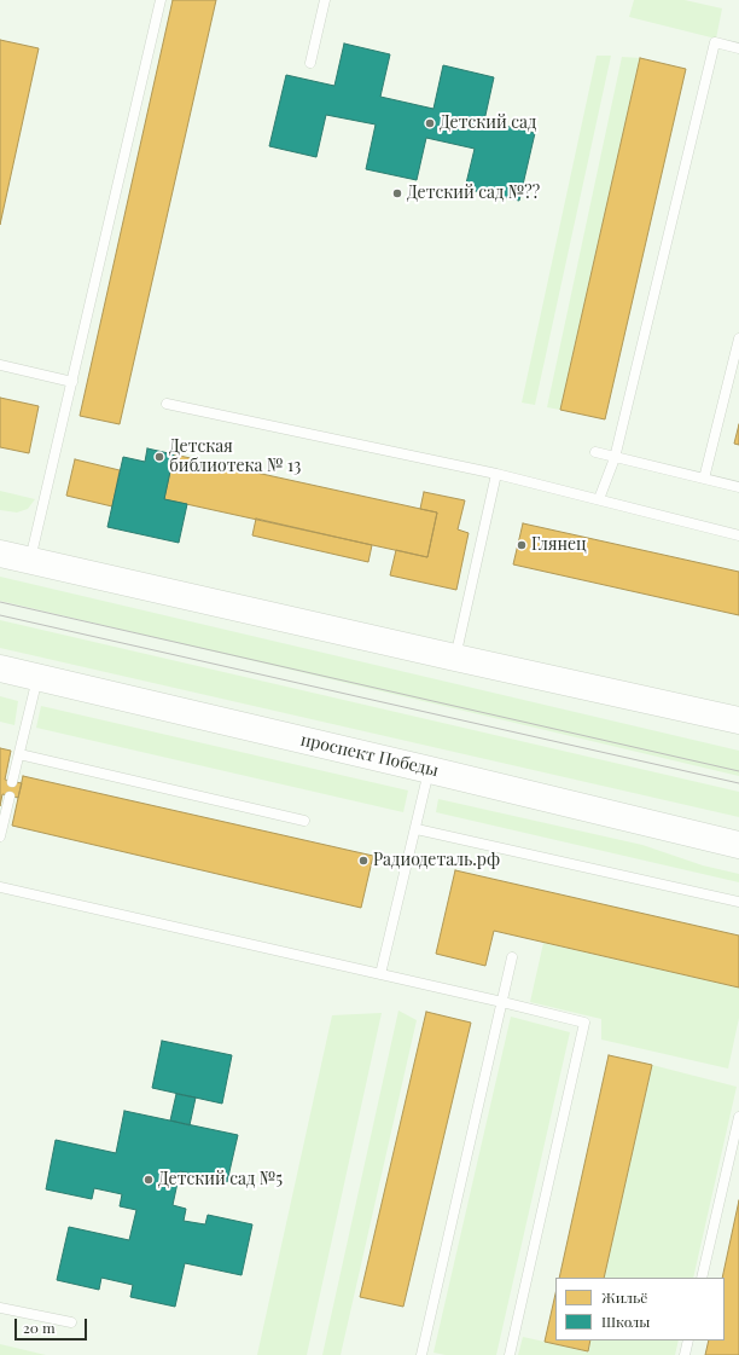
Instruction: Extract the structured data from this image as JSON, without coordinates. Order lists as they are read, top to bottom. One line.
{"streets":{"main road":["проспект Победы"]},"places":["Детский сад","Детский сад №??","Детская библиотека № 13","Глянец","Радиодеталь.рф","Детский сад №5"],"legend":["Жильё","Школы"],"scale_bar":"20 m"}
